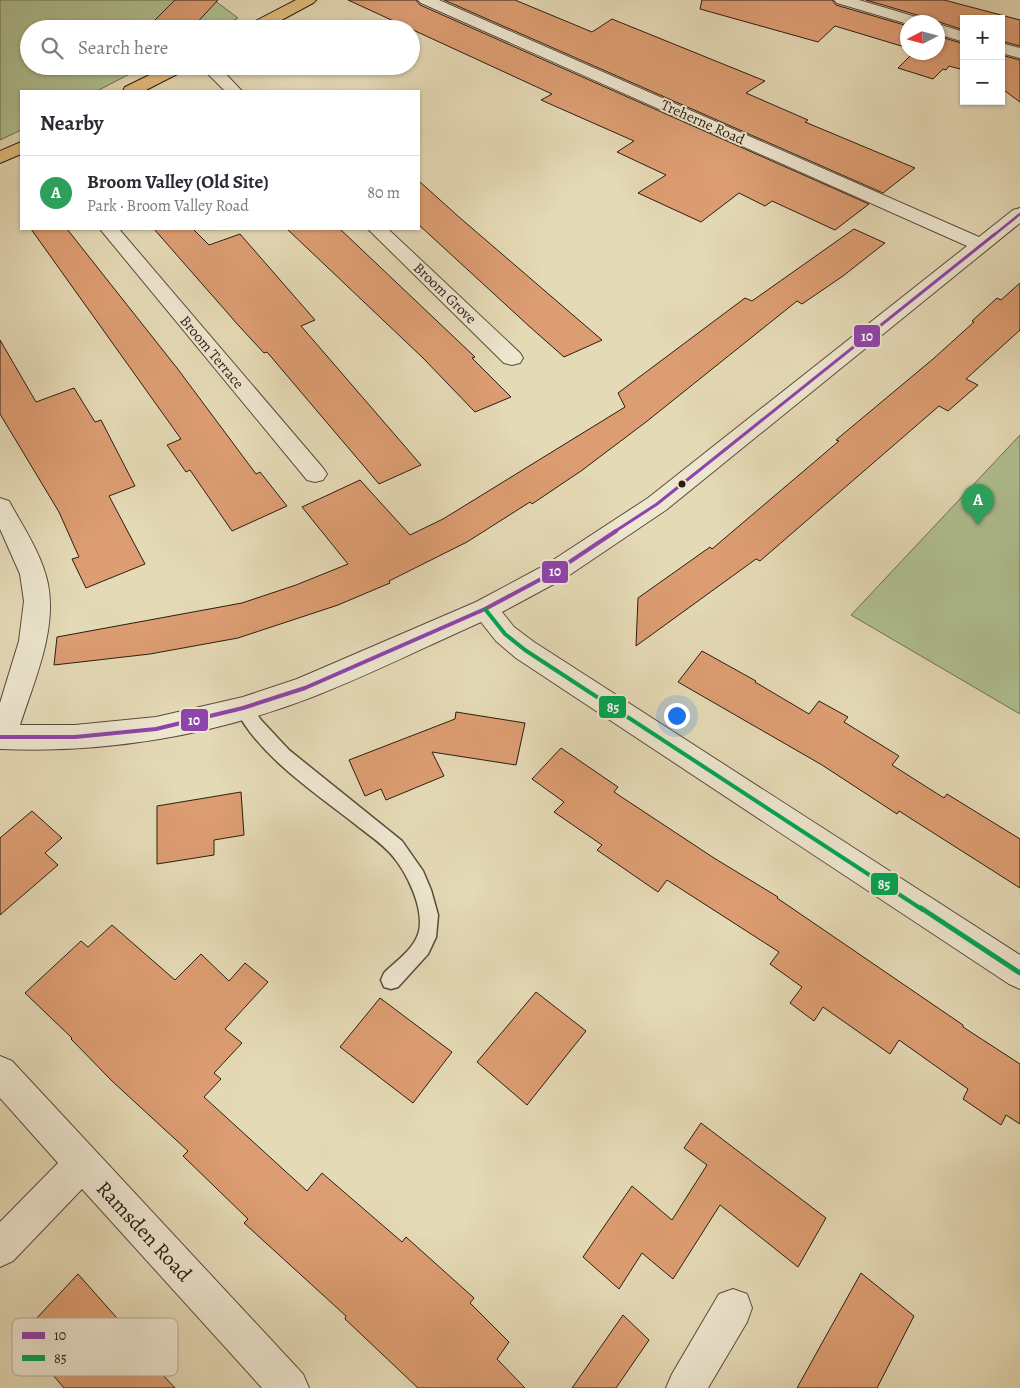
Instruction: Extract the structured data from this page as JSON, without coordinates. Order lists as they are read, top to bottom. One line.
{"streets":{"street":["Treherne Road","Broom Grove","Broom Terrace","Ramsden Road"]},"lines":["transit line 10","transit line 85"],"legend":["10","85"],"north":"left","page":{"map_buttons":["+","−"],"search":"Search here","heading":"Nearby","list":[{"mark":"A","name":"Broom Valley (Old Site)","note":"Park · Broom Valley Road","value":"80 m"}],"pins":"A"}}
